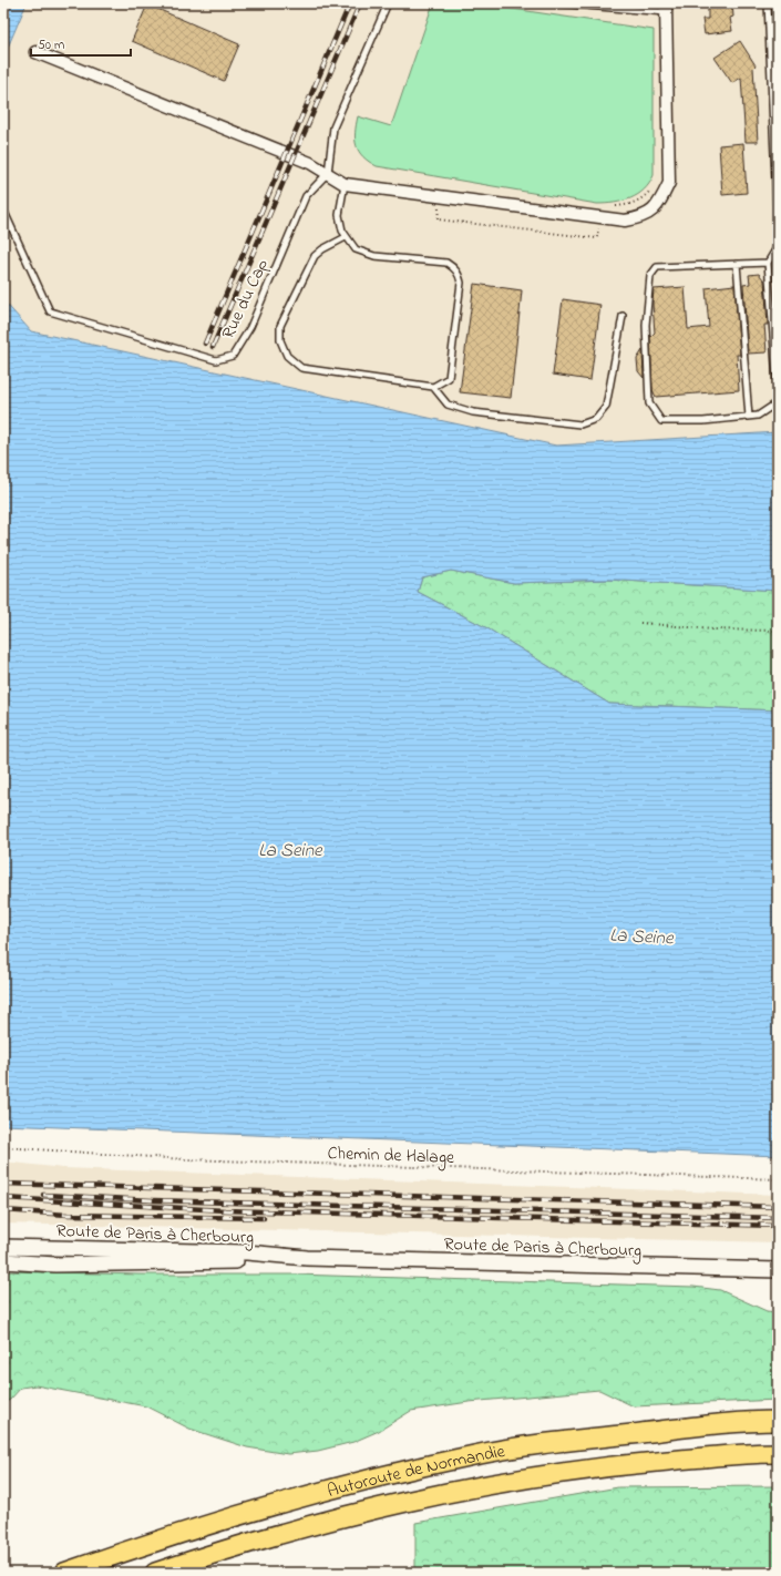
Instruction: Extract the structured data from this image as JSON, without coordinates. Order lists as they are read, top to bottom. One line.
{"streets":{"highway":["Autoroute de Normandie"],"main road":["Route de Paris à Cherbourg"],"lane":["Rue du Cap"],"path":["Chemin de Halage"]},"water":["La Seine"],"scale_bar":"50 m"}
